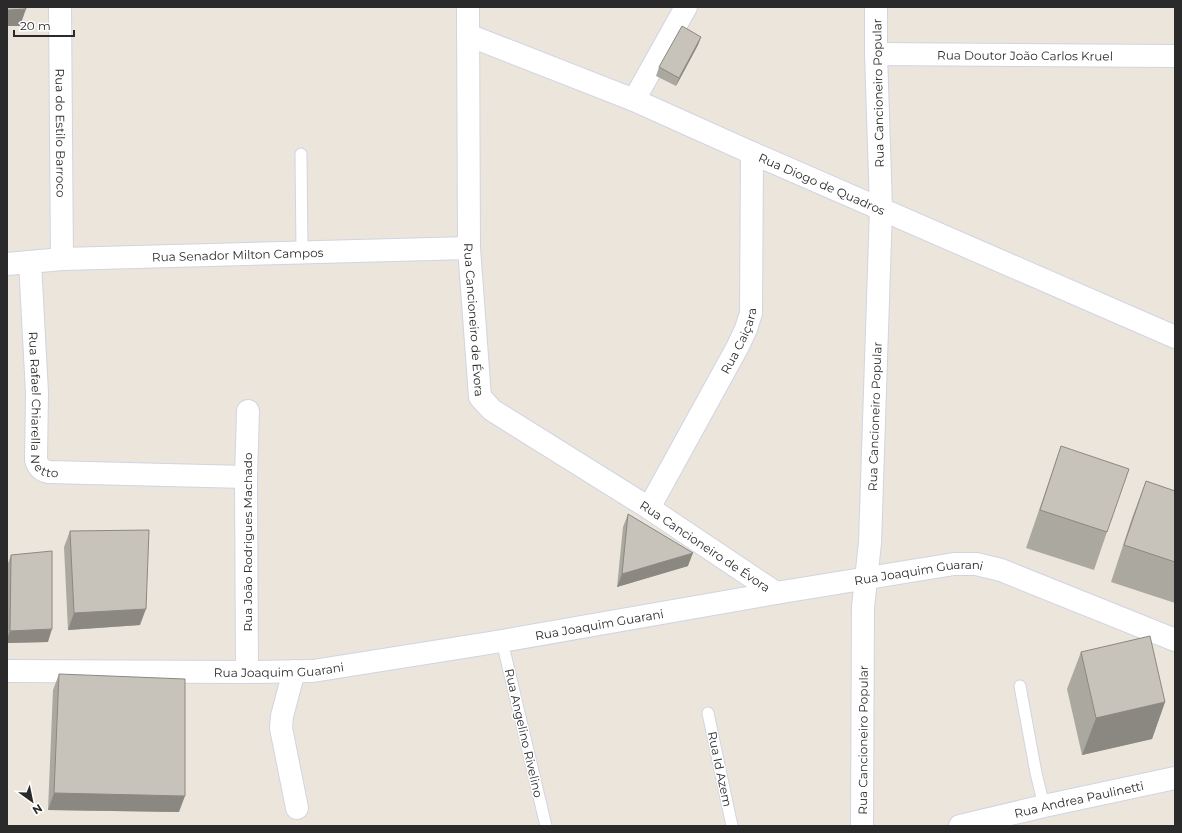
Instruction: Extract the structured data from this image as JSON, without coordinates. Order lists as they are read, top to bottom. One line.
{"streets":{"street":["Rua Doutor João Carlos Kruel","Rua Cancioneiro Popular","Rua do Estilo Barroco","Rua Diogo de Quadros","Rua Senador Milton Campos","Rua Cancioneiro de Évora","Rua Caiçara","Rua Rafael Chiarella Netto","Rua João Rodrigues Machado","Rua Joaquim Guarani","Rua Andrea Paulinetti"],"lane":["Rua Angelino Rivelino","Rua Id Azem"]},"crossings":[["Rua Doutor João Carlos Kruel","Rua Cancioneiro Popular"],["Rua Cancioneiro Popular","Rua Diogo de Quadros"],["Rua Cancioneiro Popular","Rua Joaquim Guarani"],["Rua do Estilo Barroco","Rua Senador Milton Campos"],["Rua Diogo de Quadros","Rua Cancioneiro de Évora"],["Rua Diogo de Quadros","Rua Caiçara"],["Rua Senador Milton Campos","Rua Cancioneiro de Évora"],["Rua Senador Milton Campos","Rua Rafael Chiarella Netto"],["Rua Cancioneiro de Évora","Rua Caiçara"],["Rua Cancioneiro de Évora","Rua Joaquim Guarani"],["Rua Rafael Chiarella Netto","Rua João Rodrigues Machado"],["Rua João Rodrigues Machado","Rua Joaquim Guarani"],["Rua Joaquim Guarani","Rua Angelino Rivelino"]],"scale_bar":"20 m","north":"bottom right"}
